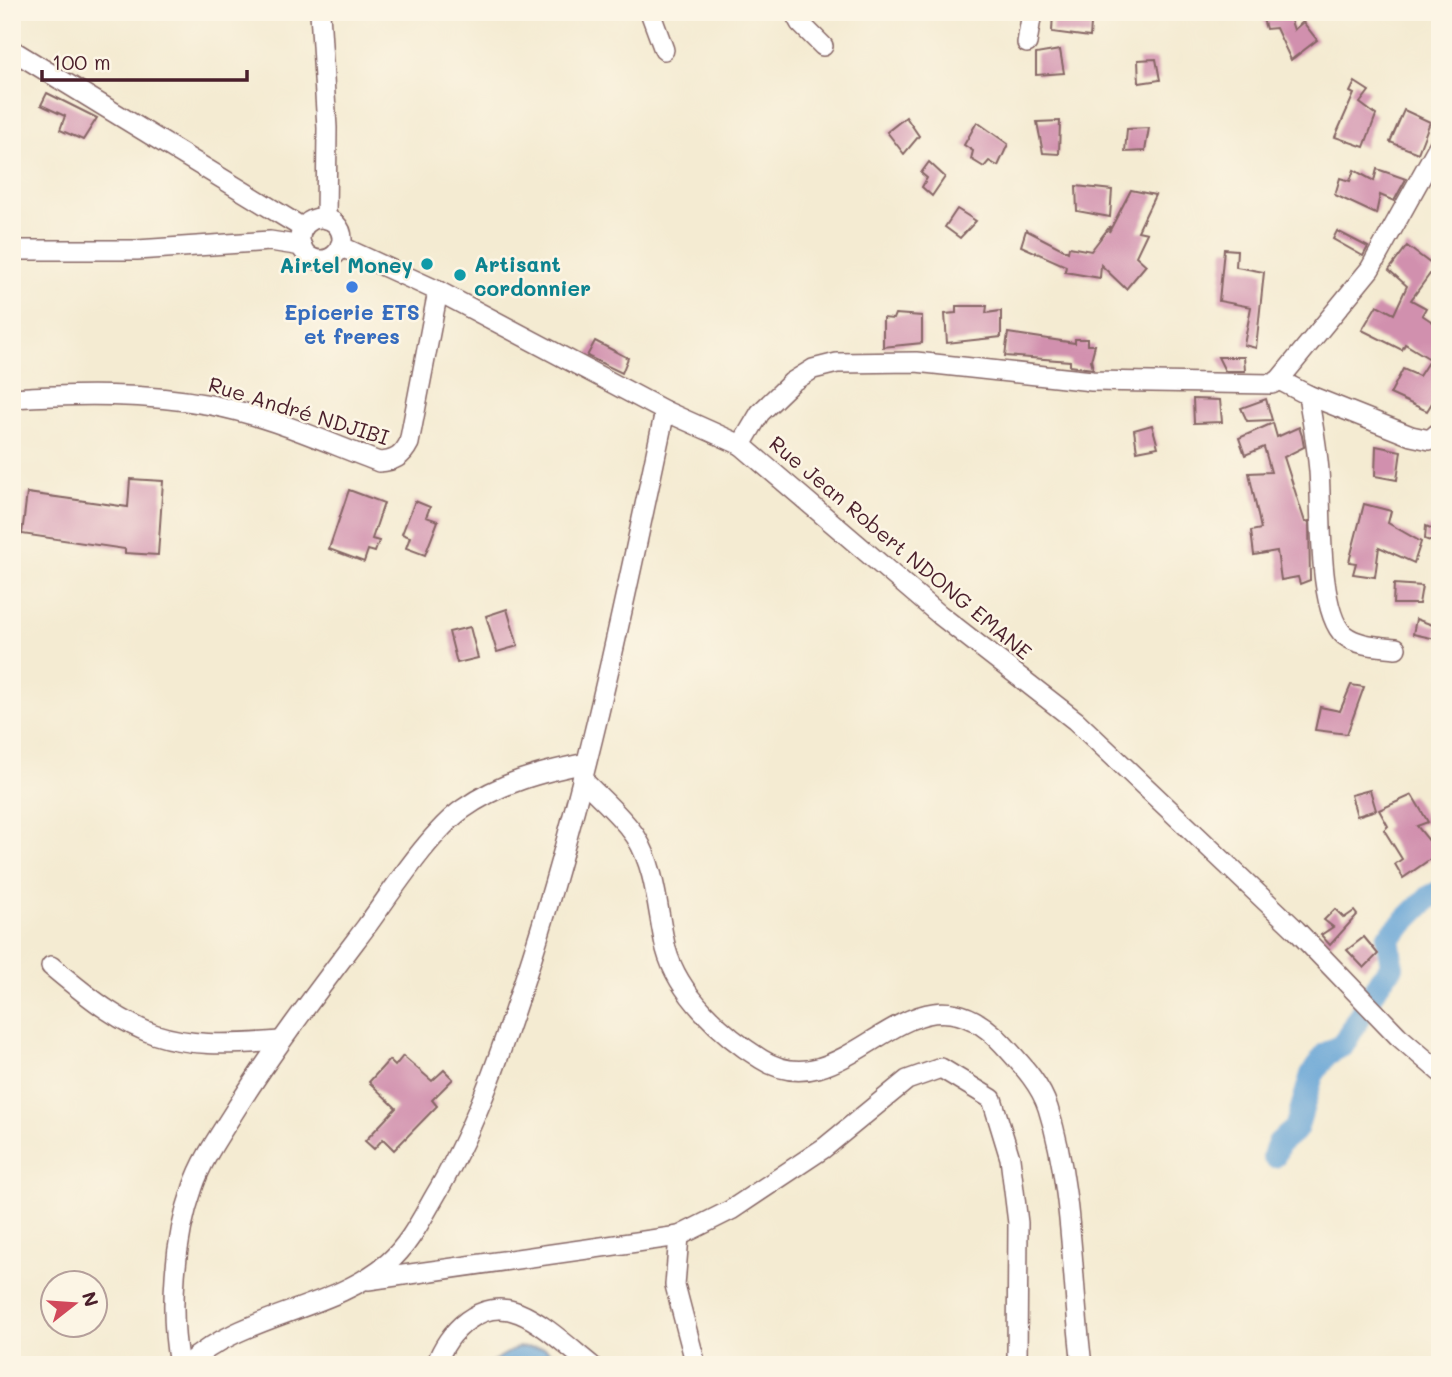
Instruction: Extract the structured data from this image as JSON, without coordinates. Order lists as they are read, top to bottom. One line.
{"streets":{"street":["Rue André NDJIBI","Rue Jean Robert NDONG EMANE"]},"crossings":[["Rue André NDJIBI","Rue Jean Robert NDONG EMANE"]],"places":["Airtel Money","Artisant cordonnier","Epicerie ETS et freres"],"scale_bar":"100 m","north":"right"}
